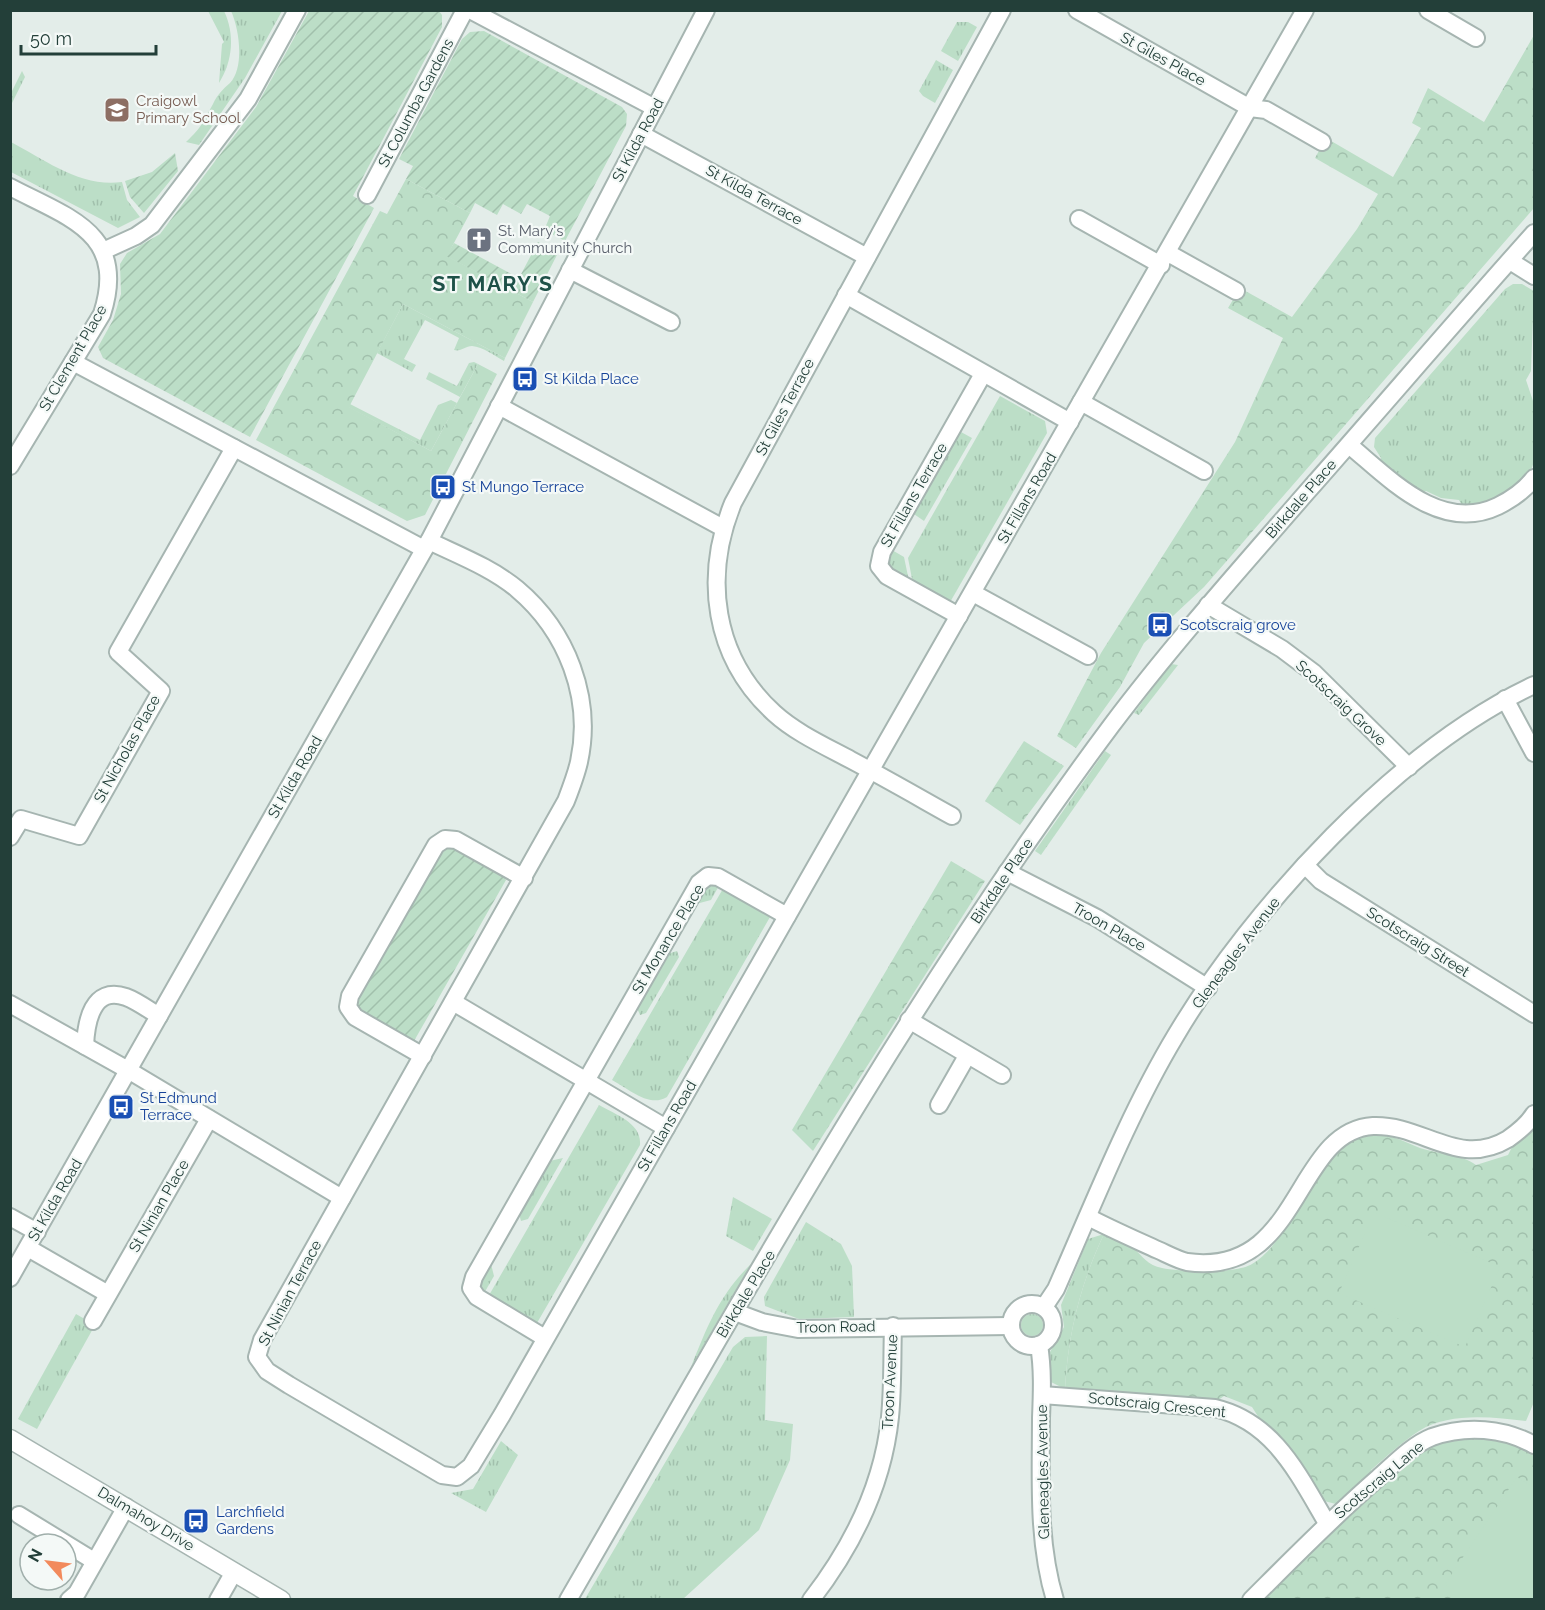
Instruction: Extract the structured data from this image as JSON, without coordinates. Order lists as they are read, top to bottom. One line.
{"streets":{"street":["St Giles Place","St Columba Gardens","St Kilda Road","St Kilda Terrace","St Clement Place","St Giles Terrace","St Fillans Terrace","St Fillans Road","Birkdale Place","Scotscraig Grove","St Nicholas Place","Troon Place","St Monance Place","Scotscraig Street","Gleneagles Avenue","St Ninian Place","St Ninian Terrace","Troon Road","Troon Avenue","Scotscraig Crescent","Scotscraig Lane","Dalmahoy Drive"]},"crossings":[["St Giles Place","St Fillans Road"],["St Kilda Road","St Kilda Terrace"],["St Kilda Road","St Ninian Terrace"],["St Kilda Terrace","St Giles Terrace"],["St Giles Terrace","St Fillans Road"],["St Fillans Terrace","St Fillans Road"],["St Fillans Road","St Monance Place"],["St Fillans Road","St Ninian Terrace"],["Birkdale Place","Scotscraig Grove"],["Birkdale Place","Troon Place"],["Birkdale Place","Troon Road"],["Scotscraig Grove","Gleneagles Avenue"],["Troon Place","Gleneagles Avenue"],["Scotscraig Street","Gleneagles Avenue"],["Gleneagles Avenue","Troon Road"],["Gleneagles Avenue","Scotscraig Crescent"],["Troon Road","Troon Avenue"],["Scotscraig Crescent","Scotscraig Lane"]],"districts":["ST MARY'S"],"places":{"school or university":["Craigowl Primary School"],"church":["St. Mary's Community Church"],"bus stop":["St Kilda Place","St Mungo Terrace","Scotscraig grove","St Edmund Terrace","Larchfield Gardens"]},"scale_bar":"50 m","north":"top left"}
